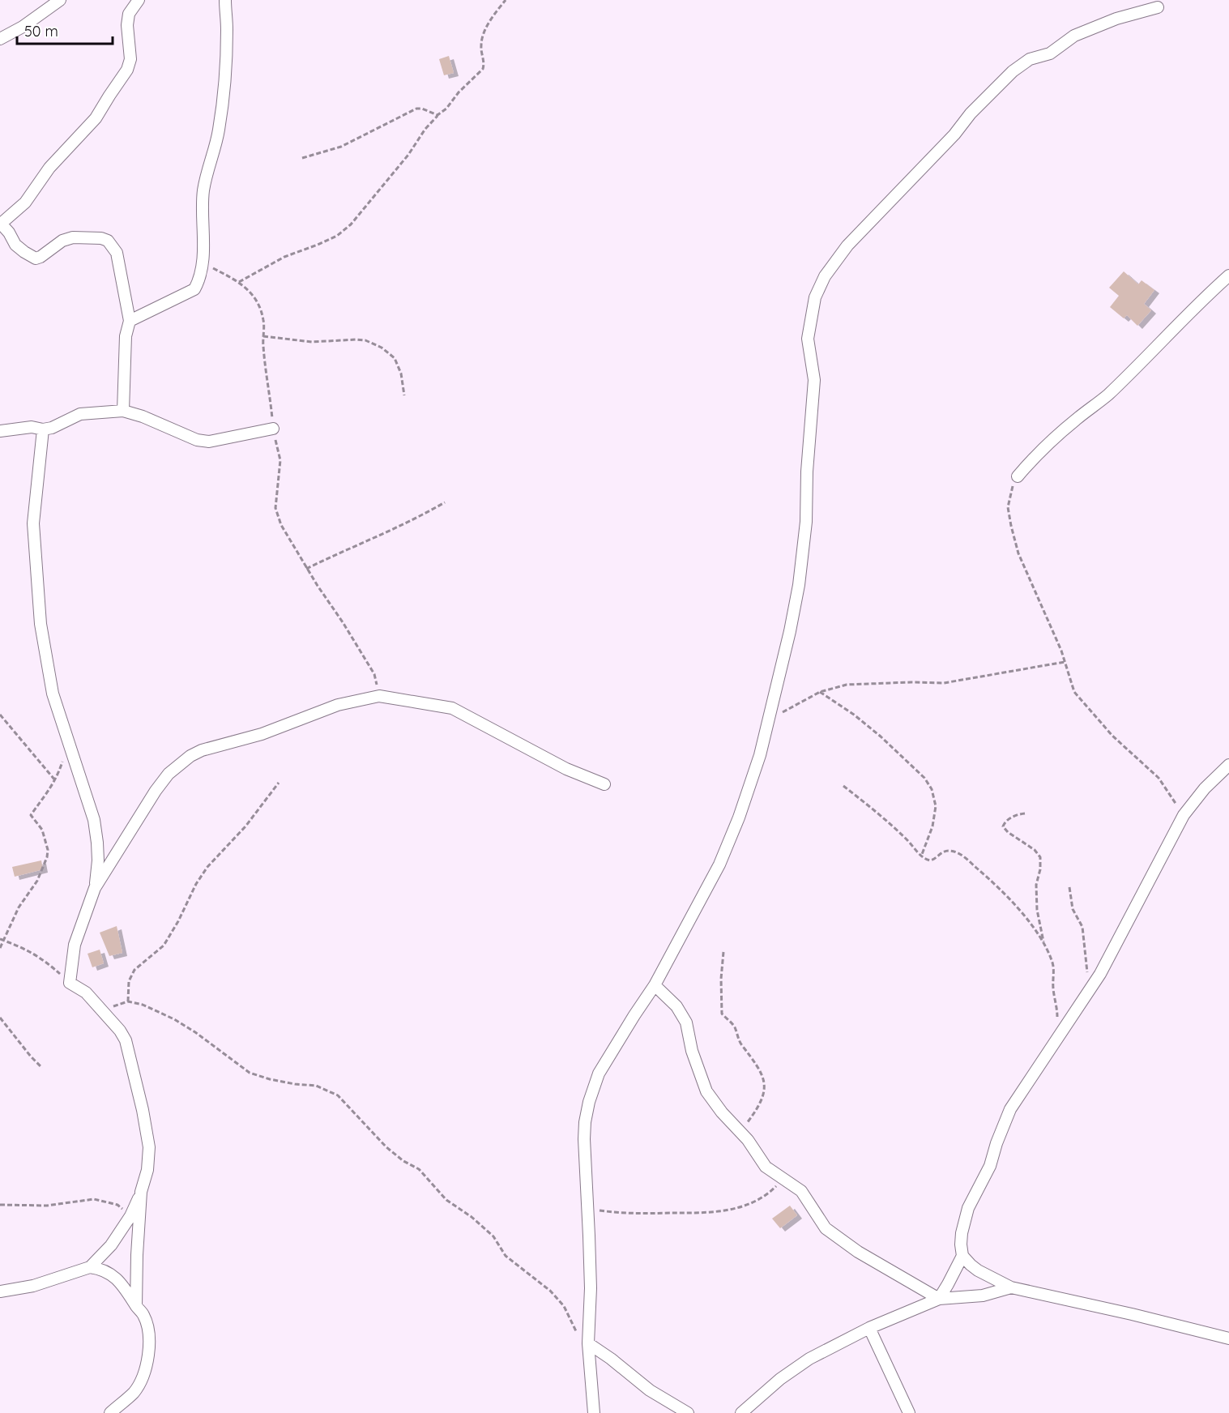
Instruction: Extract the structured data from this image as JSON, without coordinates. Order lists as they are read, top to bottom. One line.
{"scale_bar":"50 m"}
